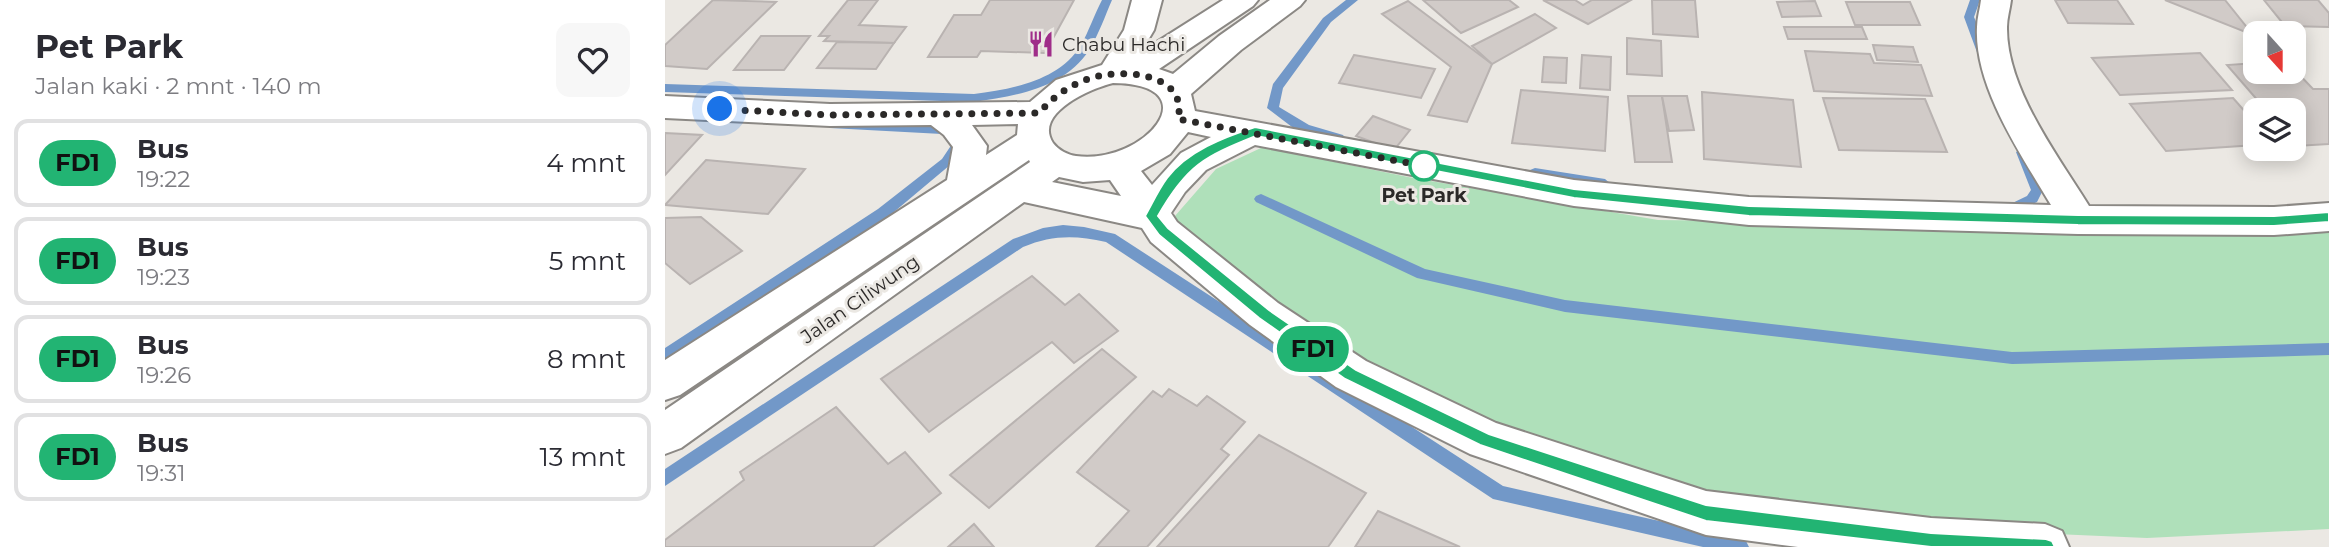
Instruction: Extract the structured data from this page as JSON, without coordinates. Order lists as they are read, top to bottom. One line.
{"streets":{"street":["Jalan Ciliwung"]},"places":{"restaurant":["Chabu Hachi"],"other":["Pet Park"]},"lines":["bus line FD1"],"north":"bottom","page":{"heading":["Pet Park","Jalan kaki · 2 mnt · 140 m"],"on_map":"FD1","list":[{"mark":"FD1","name":"Bus","note":"19:22","value":"4 mnt"},{"mark":"FD1","name":"Bus","note":"19:23","value":"5 mnt"},{"mark":"FD1","name":"Bus","note":"19:26","value":"8 mnt"},{"mark":"FD1","name":"Bus","note":"19:31","value":"13 mnt"}]}}
